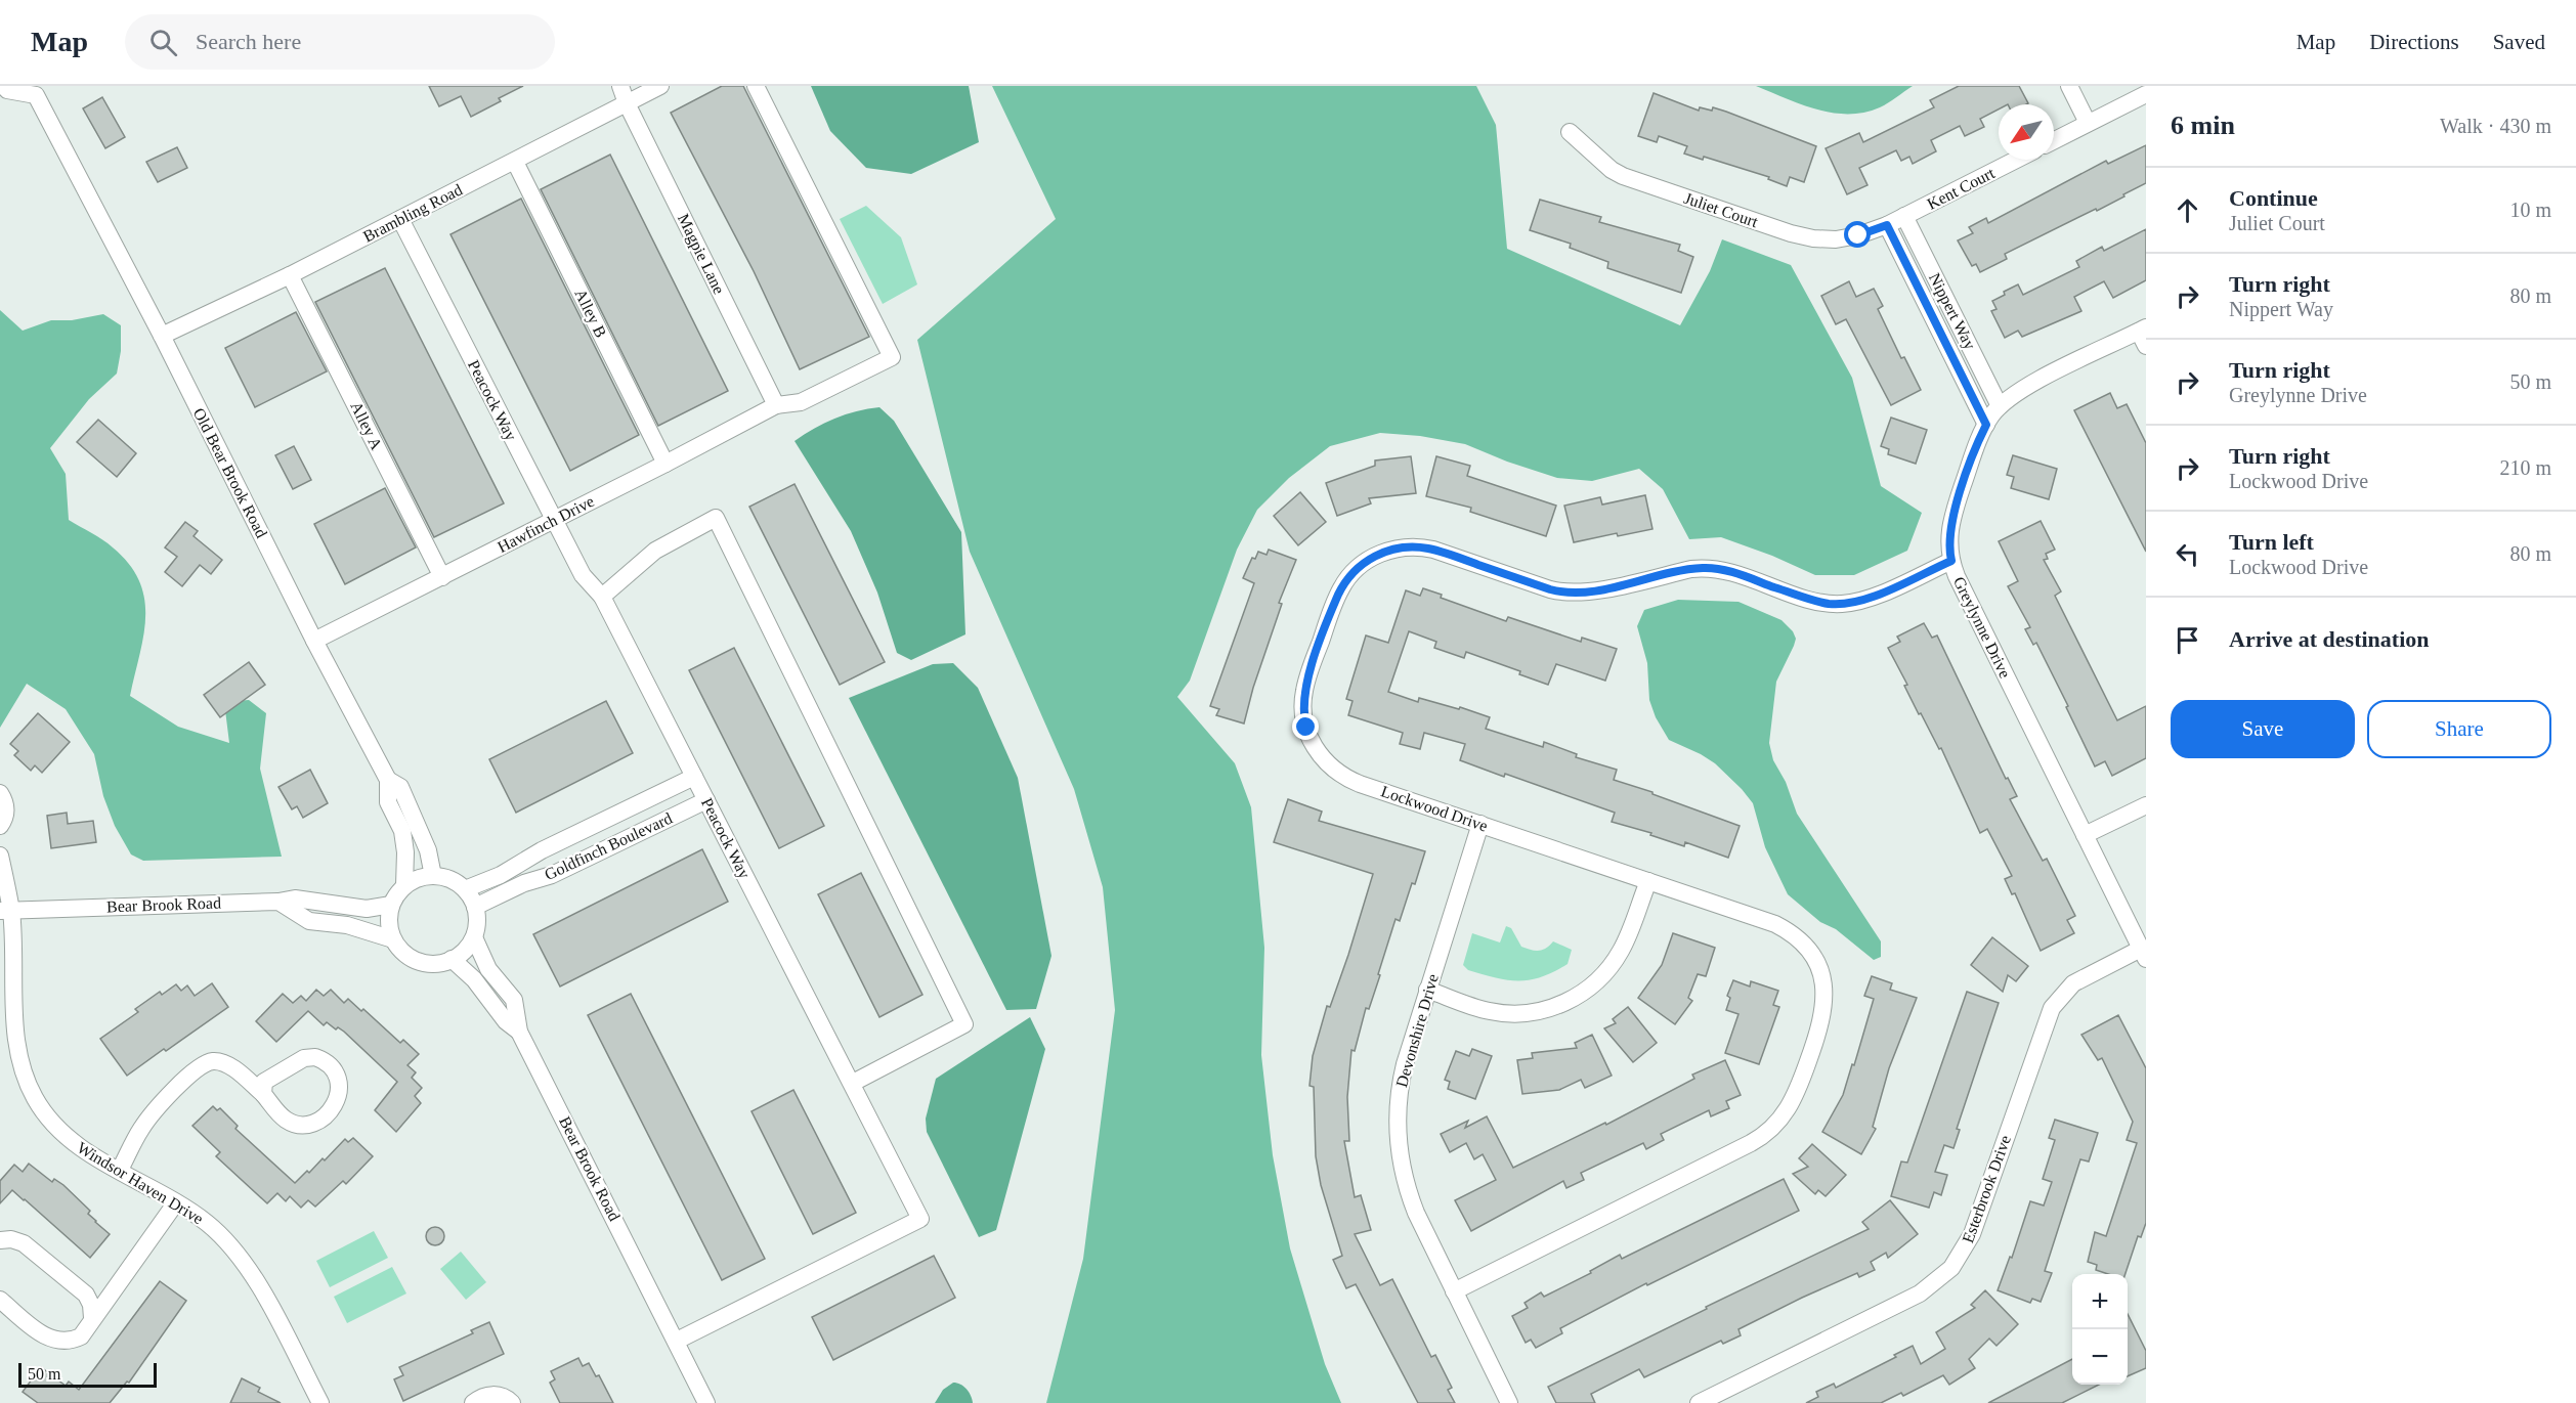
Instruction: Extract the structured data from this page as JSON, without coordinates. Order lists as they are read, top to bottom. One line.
{"streets":{"street":["Kent Court","Juliet Court","Brambling Road","Magpie Lane","Nippert Way","Alley B","Peacock Way","Alley A","Old Bear Brook Road","Hawfinch Drive","Greylynne Drive","Lockwood Drive","Goldfinch Boulevard","Bear Brook Road","Devonshire Drive","Windsor Haven Drive","Esterbrook Drive"]},"crossings":[["Kent Court","Juliet Court"],["Kent Court","Nippert Way"],["Juliet Court","Nippert Way"],["Brambling Road","Magpie Lane"],["Brambling Road","Alley B"],["Brambling Road","Peacock Way"],["Brambling Road","Alley A"],["Brambling Road","Old Bear Brook Road"],["Magpie Lane","Hawfinch Drive"],["Nippert Way","Greylynne Drive"],["Alley B","Hawfinch Drive"],["Peacock Way","Hawfinch Drive"],["Peacock Way","Goldfinch Boulevard"],["Peacock Way","Bear Brook Road"],["Alley A","Hawfinch Drive"],["Old Bear Brook Road","Hawfinch Drive"],["Old Bear Brook Road","Goldfinch Boulevard"],["Old Bear Brook Road","Bear Brook Road"],["Greylynne Drive","Lockwood Drive"],["Greylynne Drive","Esterbrook Drive"],["Lockwood Drive","Devonshire Drive"],["Goldfinch Boulevard","Bear Brook Road"],["Bear Brook Road","Windsor Haven Drive"]],"scale_bar":"50 m","north":"bottom left","page":{"header":"Map","search":"Search here","nav":["Map","Directions","Saved"],"heading":["6 min","Walk · 430 m"],"list":[["Continue","Juliet Court","10 m"],["Turn right","Nippert Way","80 m"],["Turn right","Greylynne Drive","50 m"],["Turn right","Lockwood Drive","210 m"],["Turn left","Lockwood Drive","80 m"],"Arrive at destination"],"buttons":["Save","Share"],"map_buttons":["+","−"],"scale":"50 m"}}
